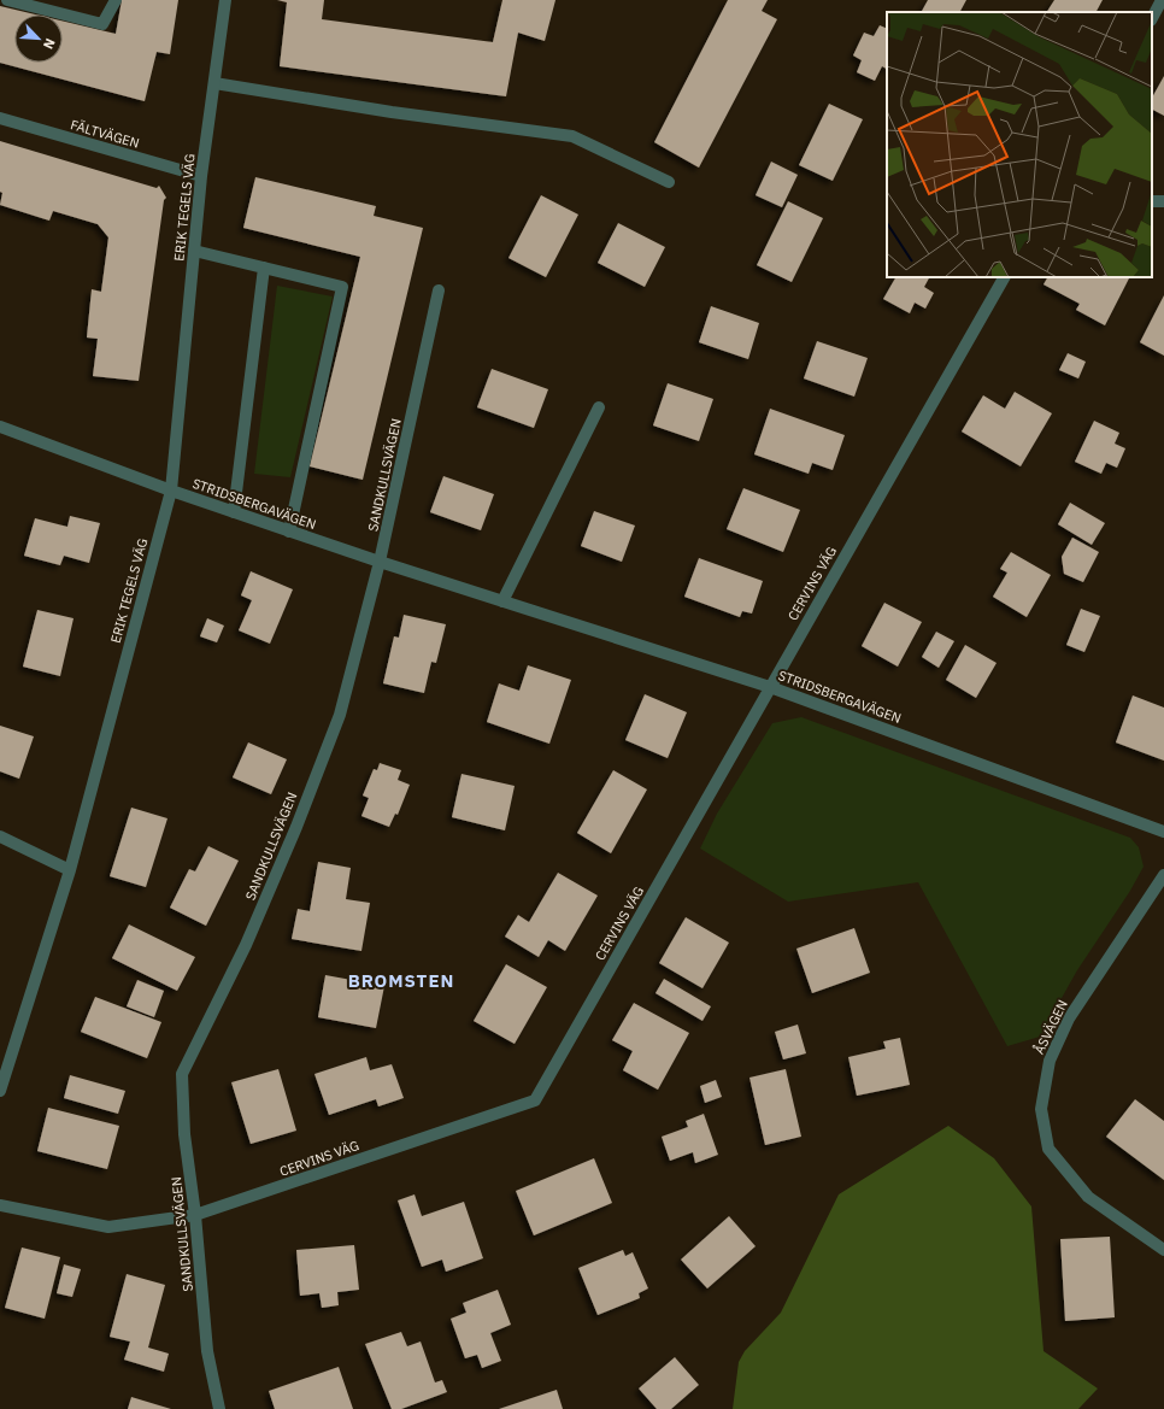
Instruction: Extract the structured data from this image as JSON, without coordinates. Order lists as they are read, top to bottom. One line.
{"streets":{"street":["FÄLTVÄGEN","ERIK TEGELS VÄG","SANDKULLSVÄGEN","STRIDSBERGAVÄGEN","CERVINS VÄG","ÅSVÄGEN"]},"crossings":[["FÄLTVÄGEN","ERIK TEGELS VÄG"],["ERIK TEGELS VÄG","STRIDSBERGAVÄGEN"],["SANDKULLSVÄGEN","STRIDSBERGAVÄGEN"],["SANDKULLSVÄGEN","CERVINS VÄG"],["STRIDSBERGAVÄGEN","CERVINS VÄG"]],"districts":["BROMSTEN"],"north":"bottom right"}
